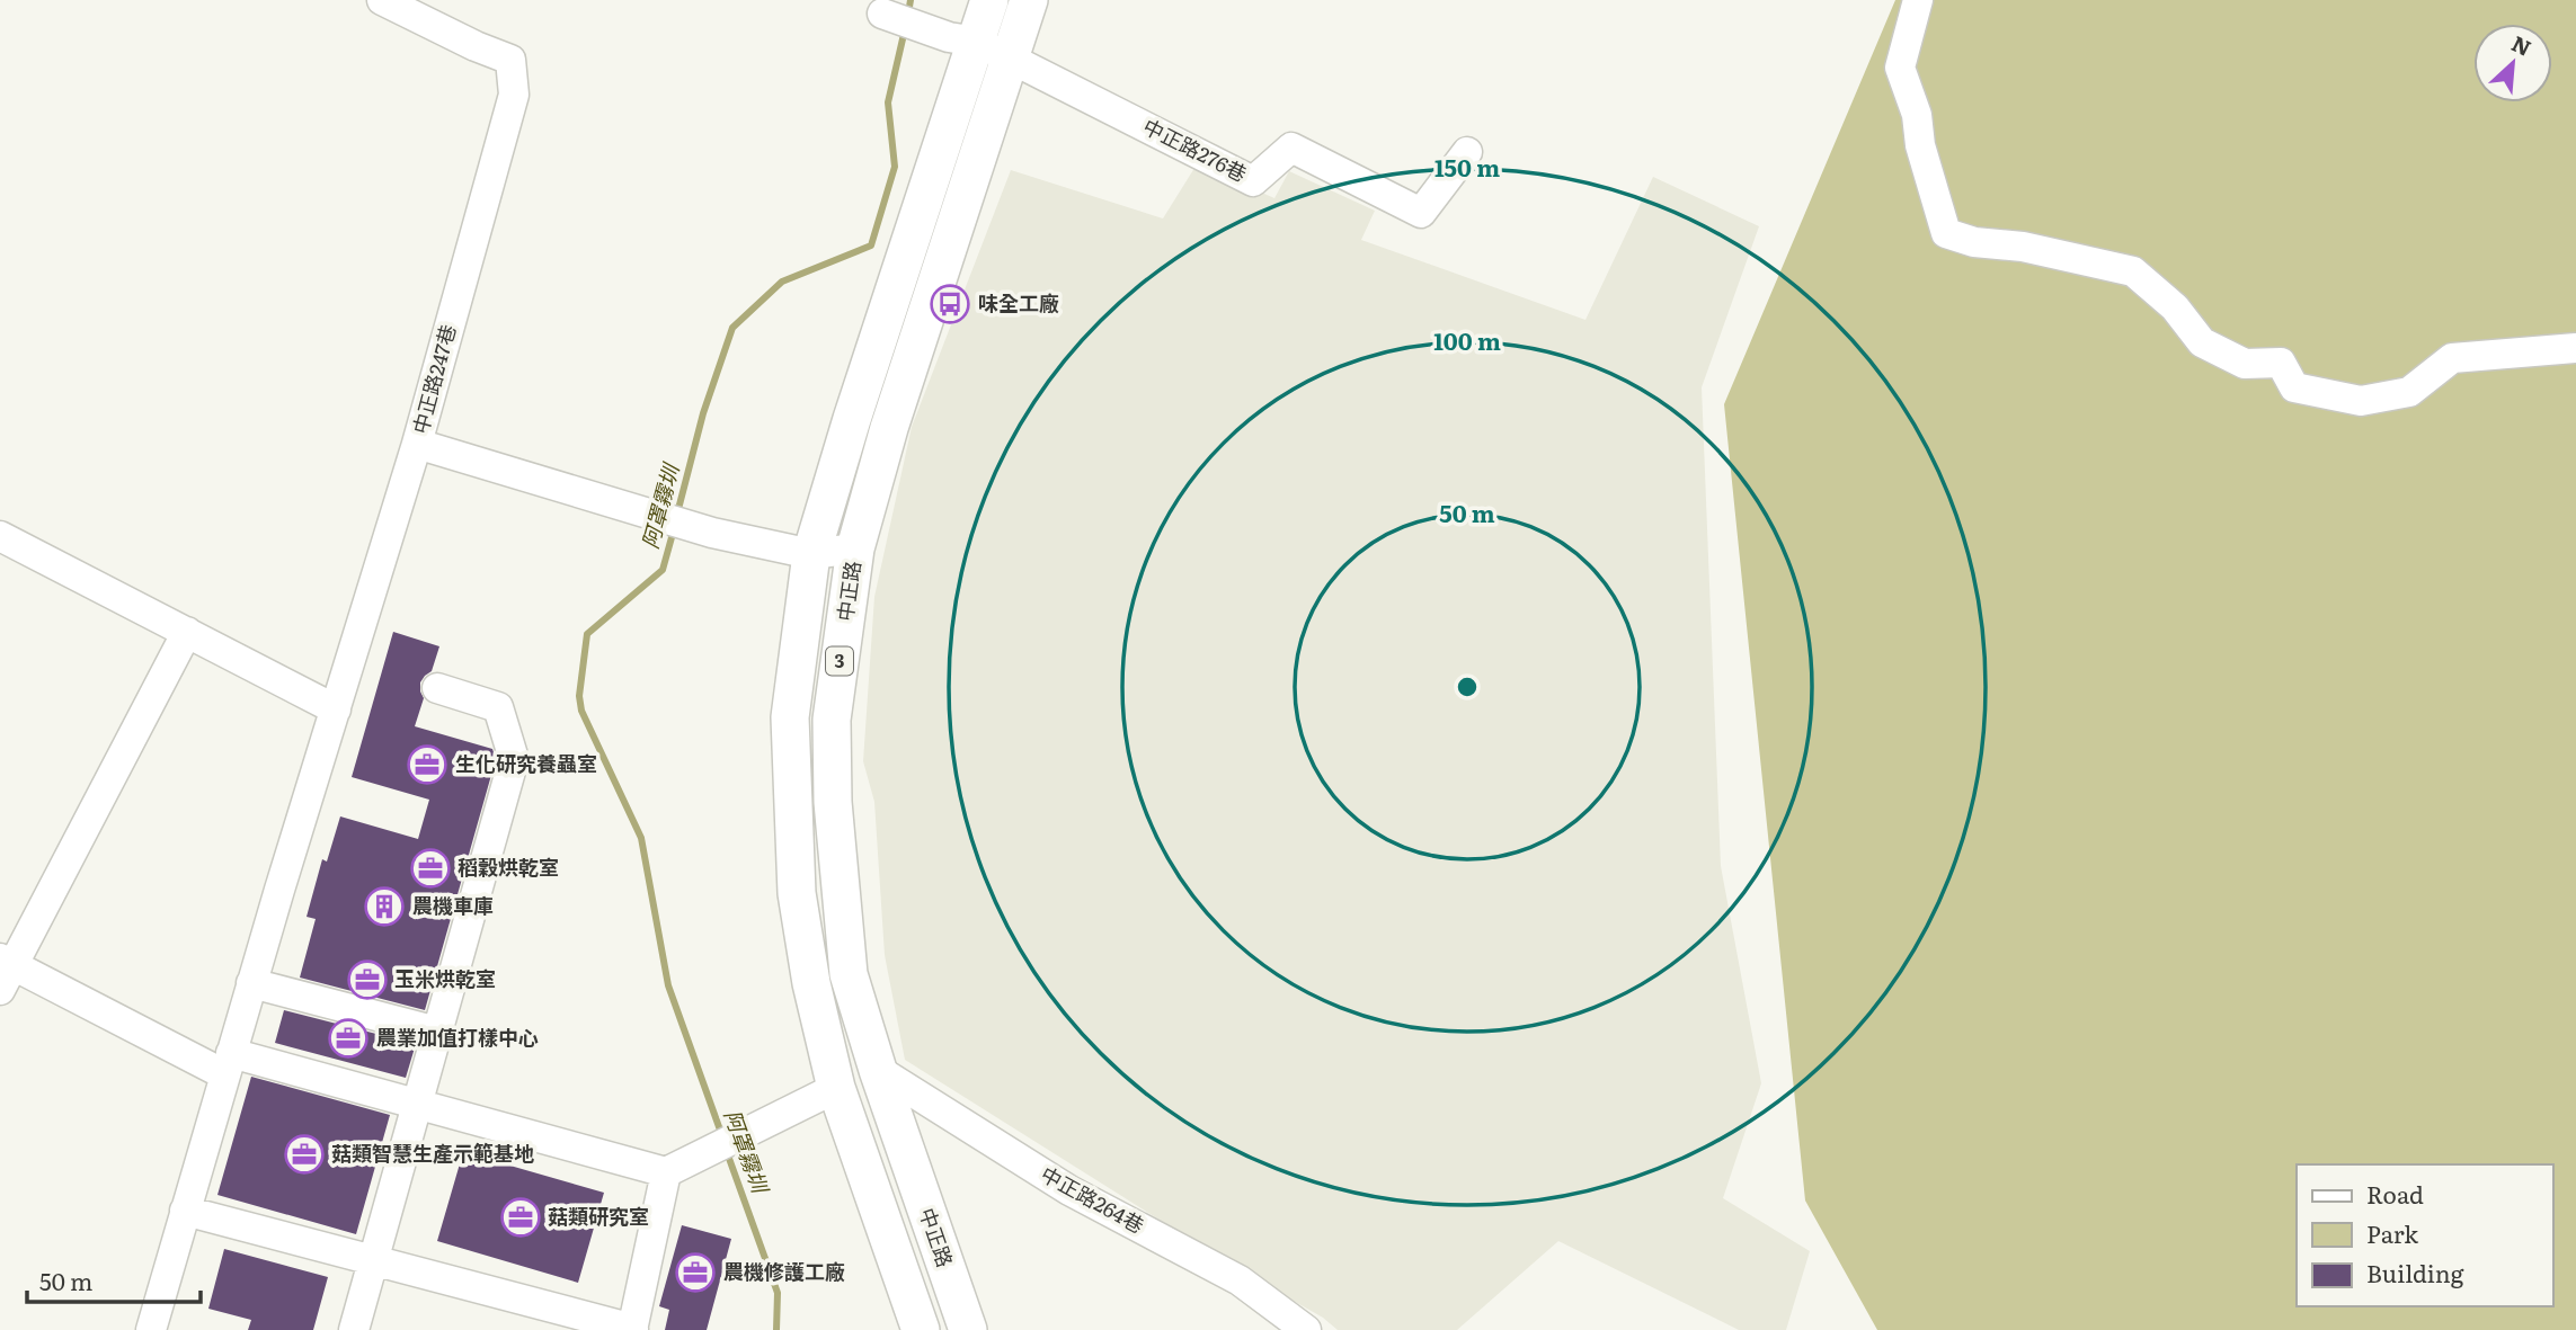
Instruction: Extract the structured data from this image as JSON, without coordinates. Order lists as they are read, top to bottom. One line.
{"streets":{"main road":["中正路","3"],"lane":["中正路276巷","中正路247巷","中正路264巷"]},"crossings":[["中正路276巷","中正路"],["中正路276巷","3"],["中正路247巷","中正路"],["中正路247巷","3"],["中正路","中正路264巷"]],"water":["阿罩霧圳"],"places":{"bus stop":["味全工廠"],"office":["生化研究養蟲室","稻穀烘乾室","玉米烘乾室","農業加值打樣中心","菇類智慧生產示範基地","菇類研究室","農機修護工廠"],"building":["農機車庫"]},"legend":["Road","Park","Building"],"scale_bar":"50 m","north":"top right","rings":["150 m","100 m","50 m"]}
